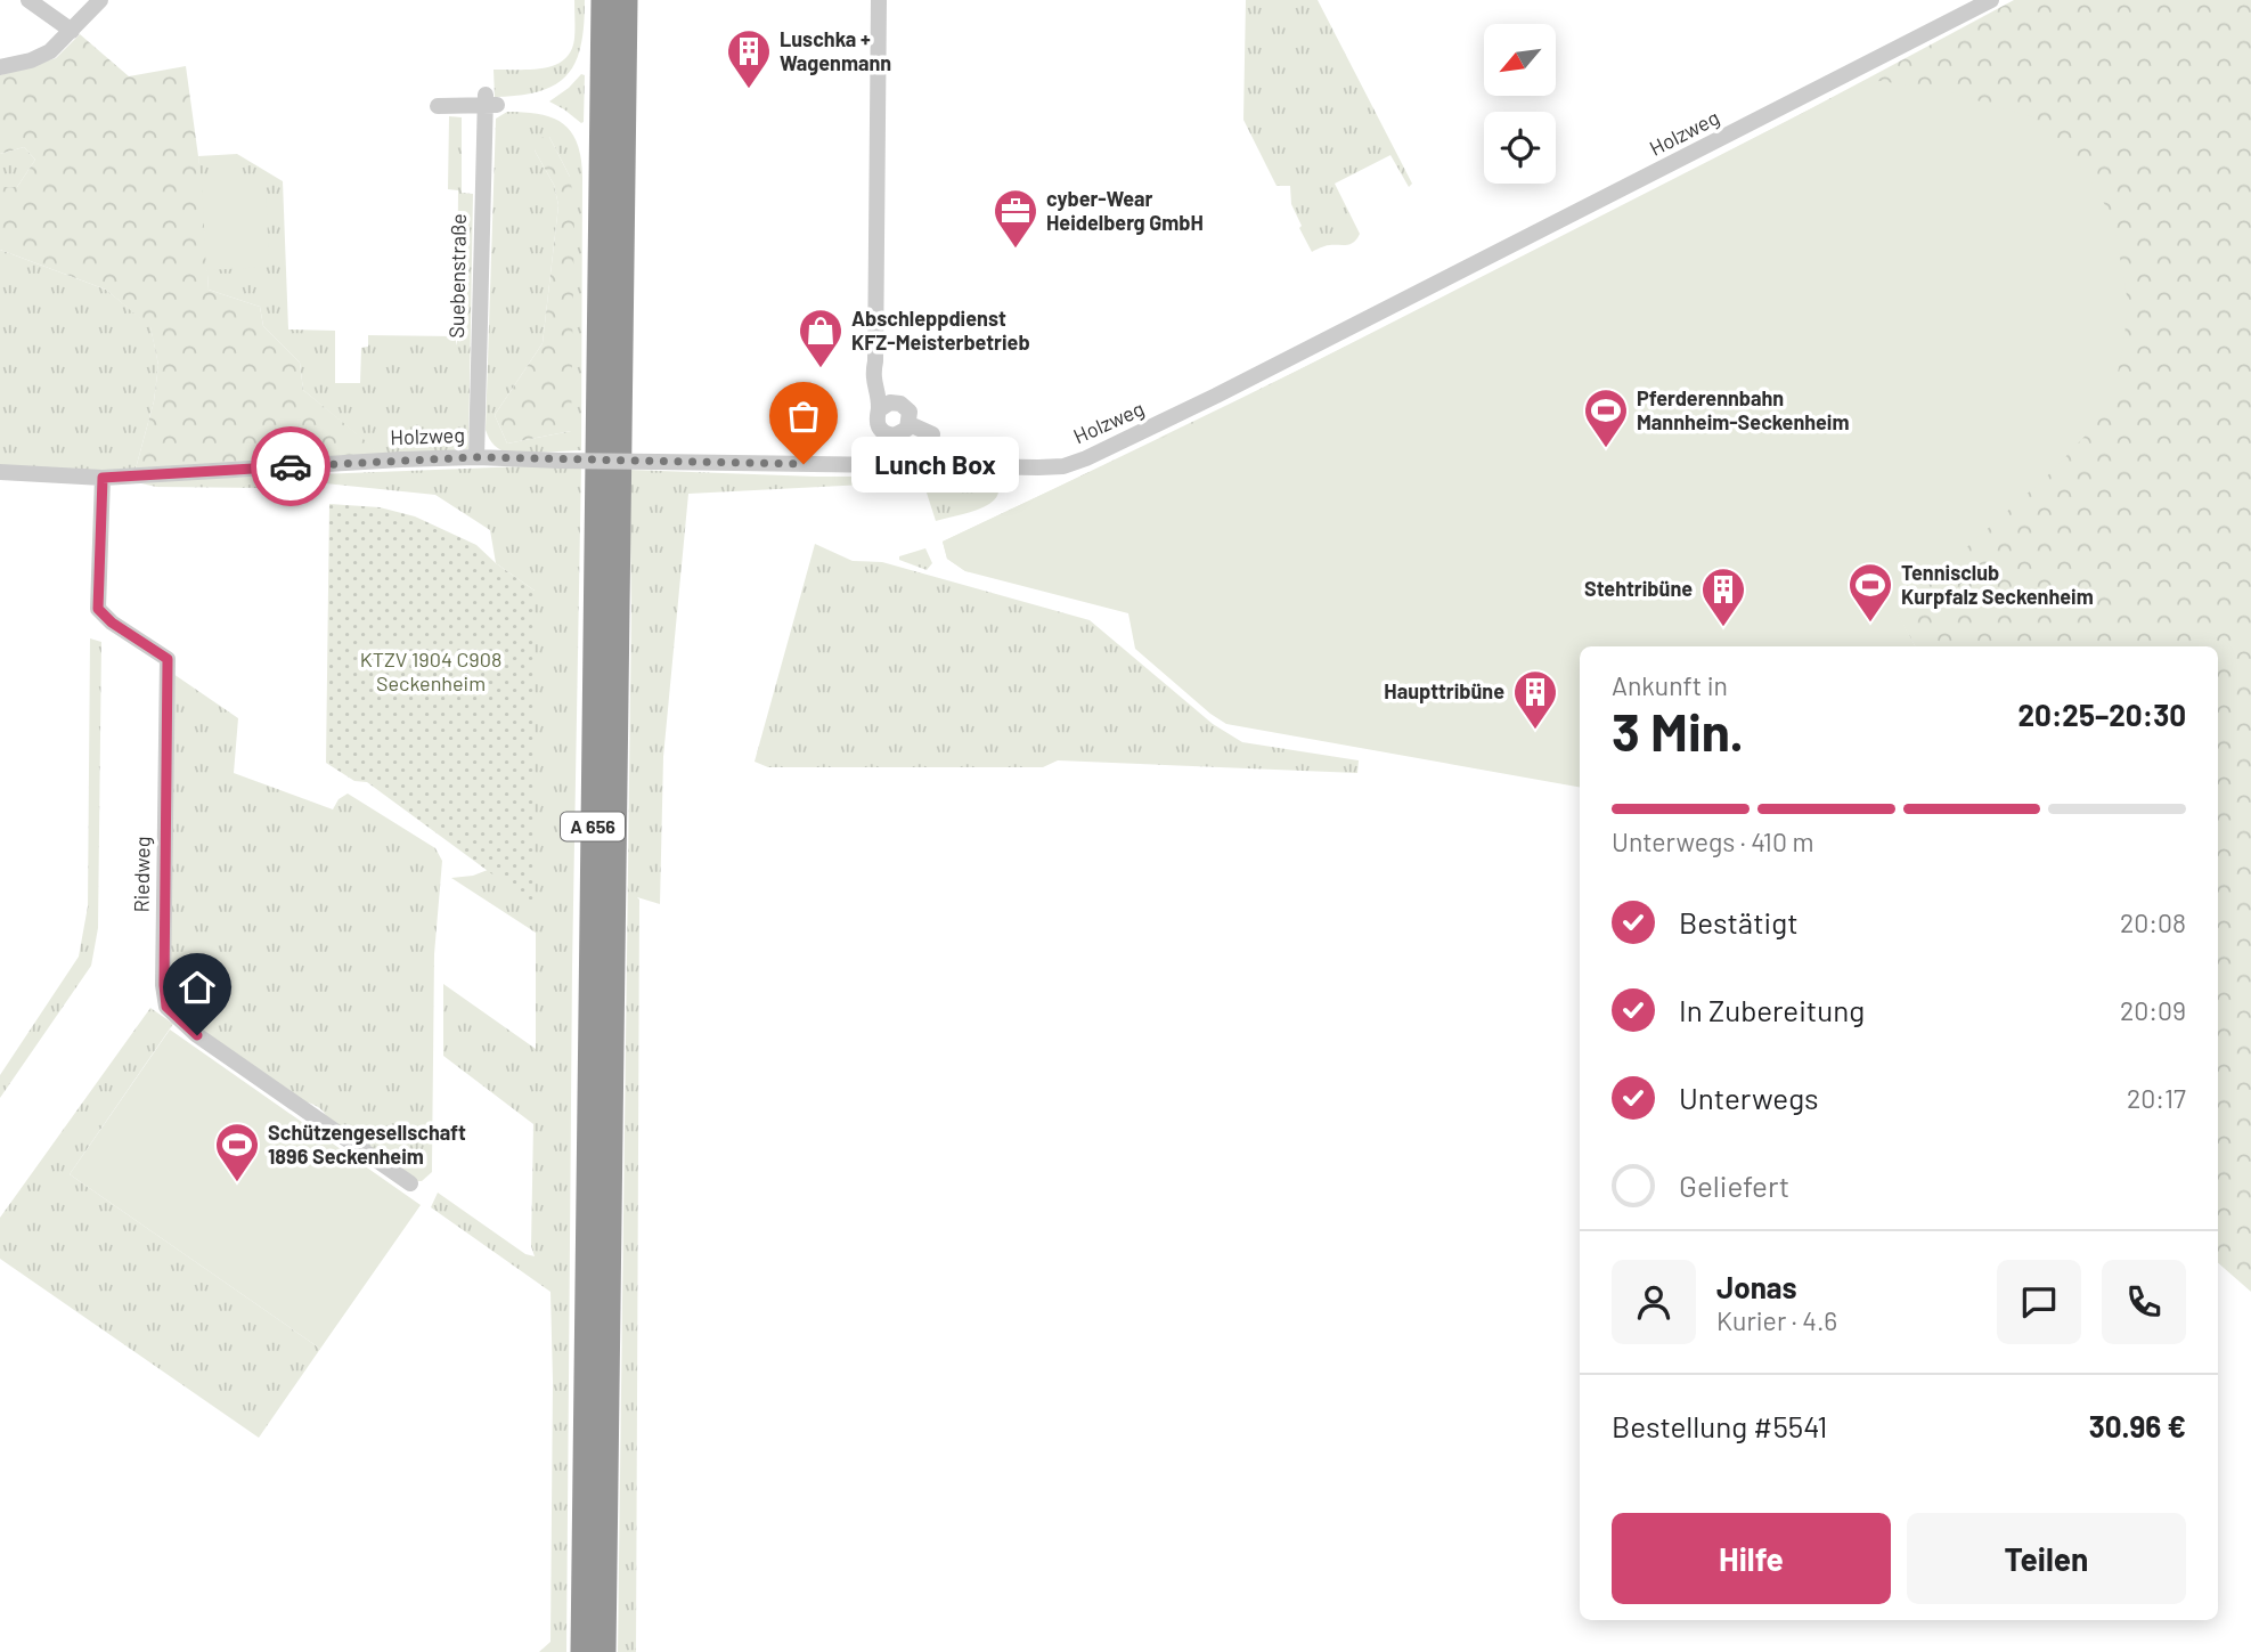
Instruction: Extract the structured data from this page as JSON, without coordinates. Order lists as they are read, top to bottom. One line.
{"streets":{"highway":["A 656"],"street":["Holzweg","Suebenstraße","Riedweg"]},"crossings":[["Holzweg","Suebenstraße"],["Holzweg","Riedweg"]],"parks":["KTZV 1904 C908 Seckenheim"],"places":{"building":["Luschka + Wagenmann","Stehtribüne","Haupttribüne"],"office":["cyber-Wear Heidelberg GmbH"],"shop":["Abschleppdienst KFZ-Meisterbetrieb"],"sports":["Pferderennbahn Mannheim-Seckenheim","Tennisclub Kurpfalz Seckenheim","Schützengesellschaft 1896 Seckenheim"],"other":["Lunch Box"]},"north":"bottom left","page":{"bubble":"Lunch Box","heading":["3 Min.","Ankunft in","20:25–20:30"],"panel":["Jonas","Kurier · 4.6","Bestellung #5541","30.96 €"],"bar":"Unterwegs · 410 m","list":[["Bestätigt","20:08"],["In Zubereitung","20:09"],["Unterwegs","20:17"],"Geliefert"],"buttons":["Hilfe","Teilen"]}}
